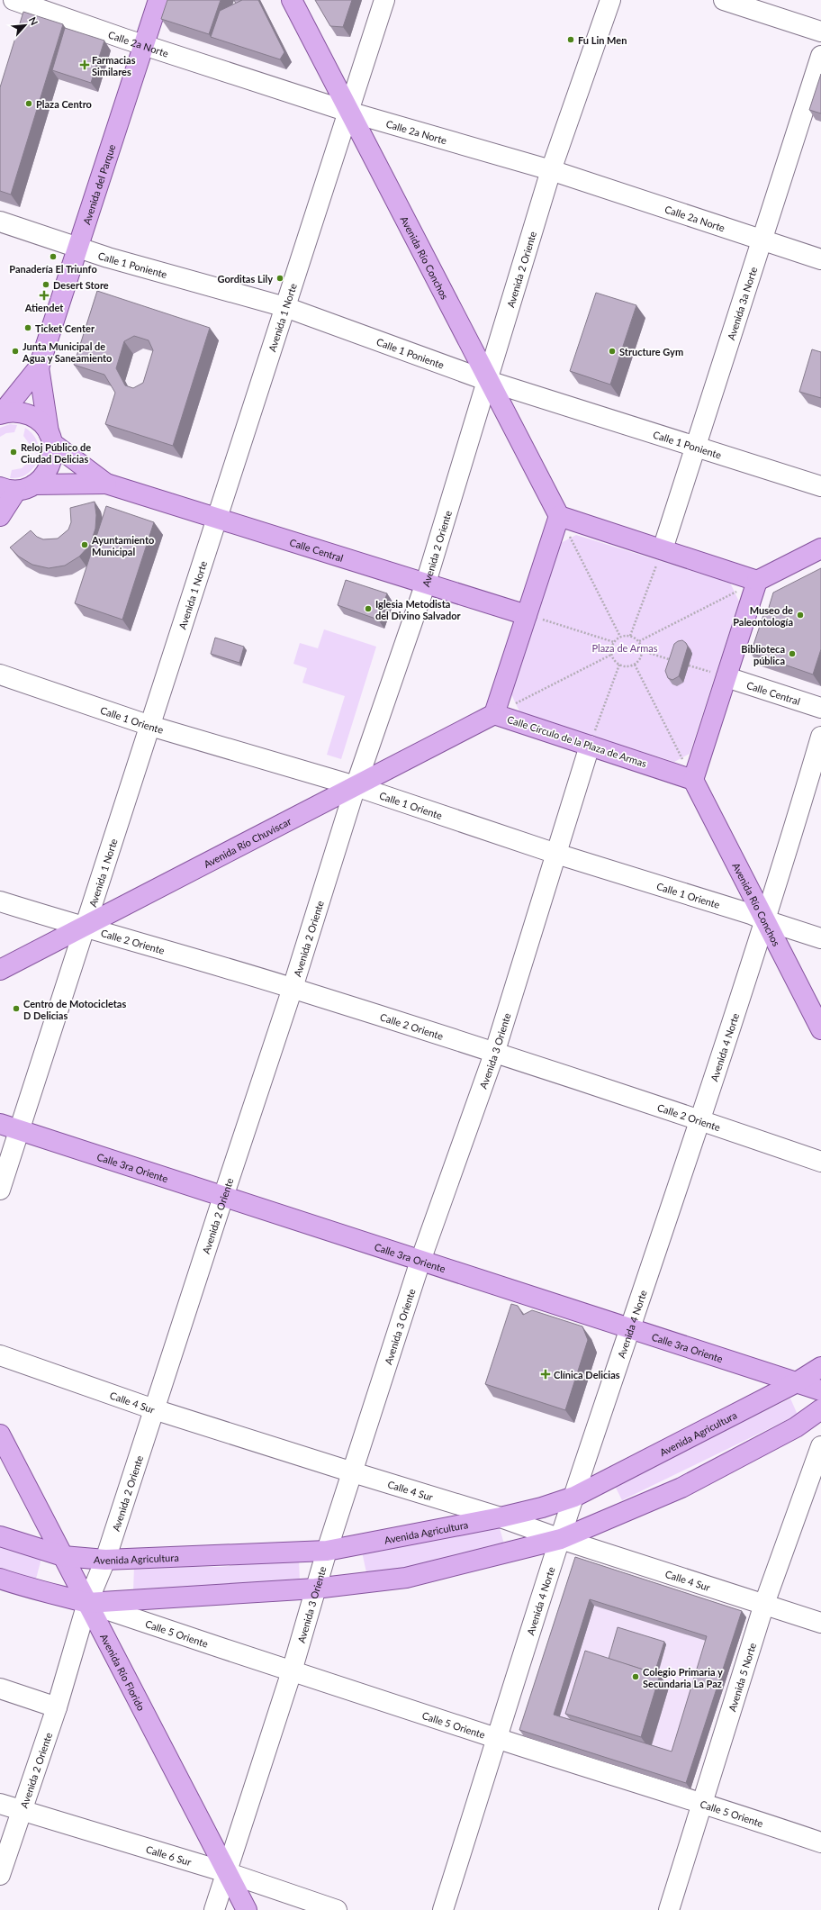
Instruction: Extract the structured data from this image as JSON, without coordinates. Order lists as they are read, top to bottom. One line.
{"streets":{"main road":["Avenida del Parque","Avenida Río Conchos","Calle Central","Calle Círculo de la Plaza de Armas","Avenida Río Chuviscar","Calle 3ra Oriente","Avenida Agricultura","Avenida Río Florido"],"street":["Calle 2a Norte","Calle 1 Poniente","Avenida 2 Oriente","Avenida 3a Norte","Avenida 1 Norte","Calle 1 Oriente","Calle 2 Oriente","Avenida 4 Norte","Avenida 3 Oriente","Calle 4 Sur","Calle 5 Oriente","Avenida 5 Norte","Calle 6 Sur"]},"crossings":[["Calle 2a Norte","Avenida del Parque"],["Calle 2a Norte","Avenida Río Conchos"],["Calle 2a Norte","Avenida 2 Oriente"],["Calle 2a Norte","Avenida 3a Norte"],["Calle 2a Norte","Avenida 1 Norte"],["Avenida del Parque","Calle 1 Poniente"],["Avenida Río Conchos","Calle 1 Poniente"],["Avenida Río Conchos","Avenida 2 Oriente"],["Avenida Río Conchos","Avenida 1 Norte"],["Avenida Río Conchos","Calle 1 Oriente"],["Avenida Río Conchos","Calle Círculo de la Plaza de Armas"],["Avenida Río Conchos","Avenida 4 Norte"],["Calle 1 Poniente","Avenida 2 Oriente"],["Calle 1 Poniente","Avenida 3a Norte"],["Calle 1 Poniente","Avenida 1 Norte"],["Avenida 2 Oriente","Calle Central"],["Avenida 2 Oriente","Calle 1 Oriente"],["Avenida 2 Oriente","Avenida Río Chuviscar"],["Avenida 2 Oriente","Calle 2 Oriente"],["Avenida 2 Oriente","Calle 3ra Oriente"],["Avenida 2 Oriente","Calle 4 Sur"],["Avenida 2 Oriente","Avenida Agricultura"],["Avenida 2 Oriente","Calle 5 Oriente"],["Avenida 2 Oriente","Avenida Río Florido"],["Avenida 2 Oriente","Calle 6 Sur"],["Avenida 1 Norte","Calle Central"],["Avenida 1 Norte","Calle 1 Oriente"],["Avenida 1 Norte","Avenida Río Chuviscar"],["Avenida 1 Norte","Calle 2 Oriente"],["Avenida 1 Norte","Calle 3ra Oriente"],["Calle Central","Calle Círculo de la Plaza de Armas"],["Calle 1 Oriente","Avenida Río Chuviscar"],["Calle 1 Oriente","Avenida 4 Norte"],["Calle 1 Oriente","Avenida 3 Oriente"],["Calle Círculo de la Plaza de Armas","Avenida Río Chuviscar"],["Calle Círculo de la Plaza de Armas","Avenida 3 Oriente"],["Avenida Río Chuviscar","Calle 2 Oriente"],["Calle 2 Oriente","Avenida 4 Norte"],["Calle 2 Oriente","Avenida 3 Oriente"],["Avenida 4 Norte","Calle 3ra Oriente"],["Avenida 4 Norte","Calle 4 Sur"],["Avenida 4 Norte","Avenida Agricultura"],["Avenida 4 Norte","Calle 5 Oriente"],["Avenida 3 Oriente","Calle 3ra Oriente"],["Avenida 3 Oriente","Calle 4 Sur"],["Avenida 3 Oriente","Avenida Agricultura"],["Avenida 3 Oriente","Calle 5 Oriente"],["Avenida 3 Oriente","Avenida Río Florido"],["Avenida 3 Oriente","Calle 6 Sur"],["Calle 3ra Oriente","Avenida Agricultura"],["Calle 4 Sur","Avenida Agricultura"],["Calle 4 Sur","Avenida 5 Norte"],["Avenida Agricultura","Avenida Río Florido"],["Calle 5 Oriente","Avenida Río Florido"],["Calle 5 Oriente","Avenida 5 Norte"],["Avenida Río Florido","Calle 6 Sur"]],"parks":["Plaza de Armas"],"places":{"other":["Fu Lin Men","Plaza Centro","Panadería El Triunfo","Gorditas Lily","Desert Store","Ticket Center","Junta Municipal de Agua y Saneamiento","Structure Gym","Reloj Público de Ciudad Delicias","Ayuntamiento Municipal","Iglesia Metodista del Divino Salvador","Museo de Paleontología","Biblioteca pública","Centro de Motocicletas D Delicias","Colegio Primaria y Secundaria La Paz"],"health":["Farmacias Similares","Atiendet","Clínica Delicias"]},"north":"top right"}
